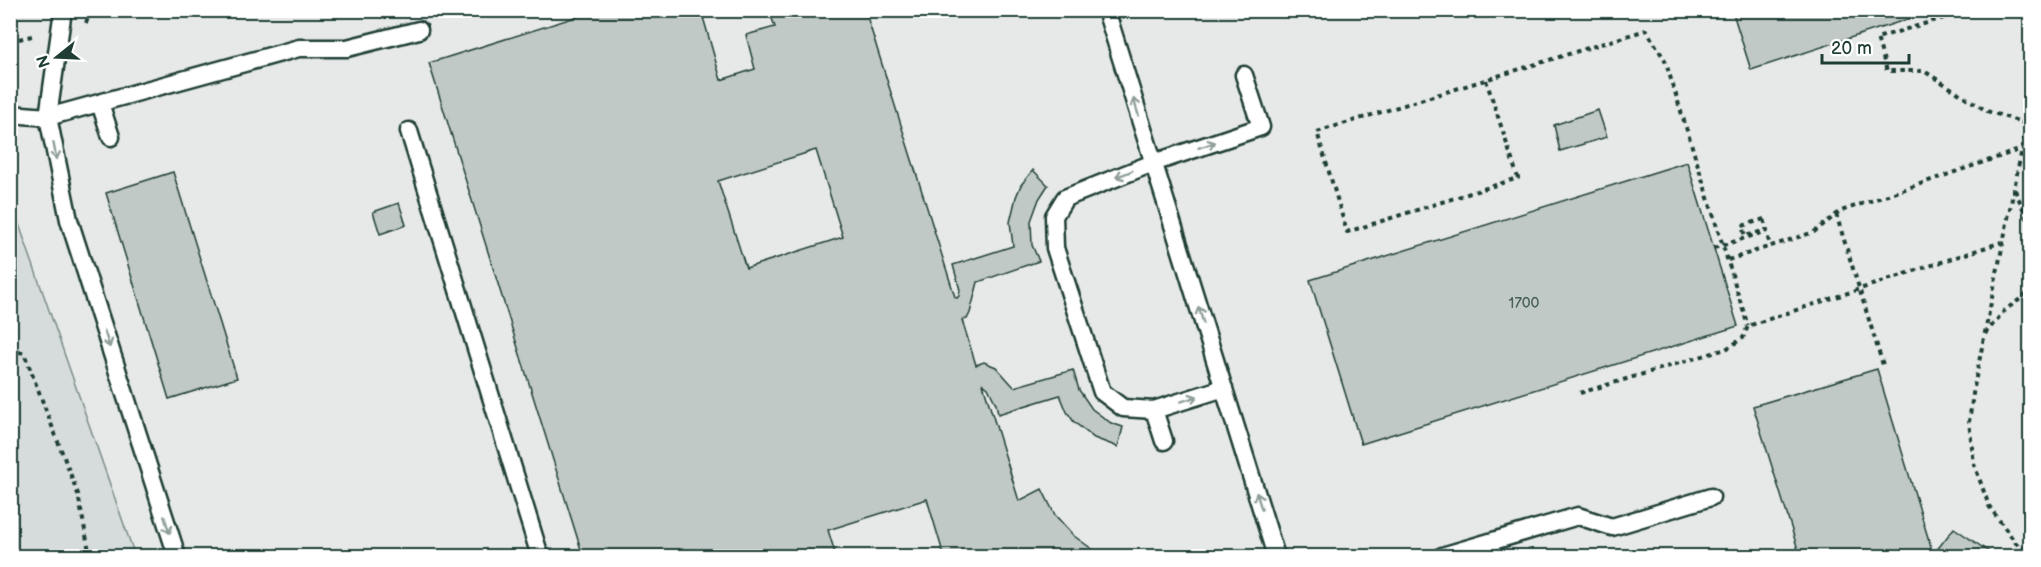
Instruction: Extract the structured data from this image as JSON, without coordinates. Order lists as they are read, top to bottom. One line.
{"house_numbers":["1700"],"scale_bar":"20 m","north":"left"}
